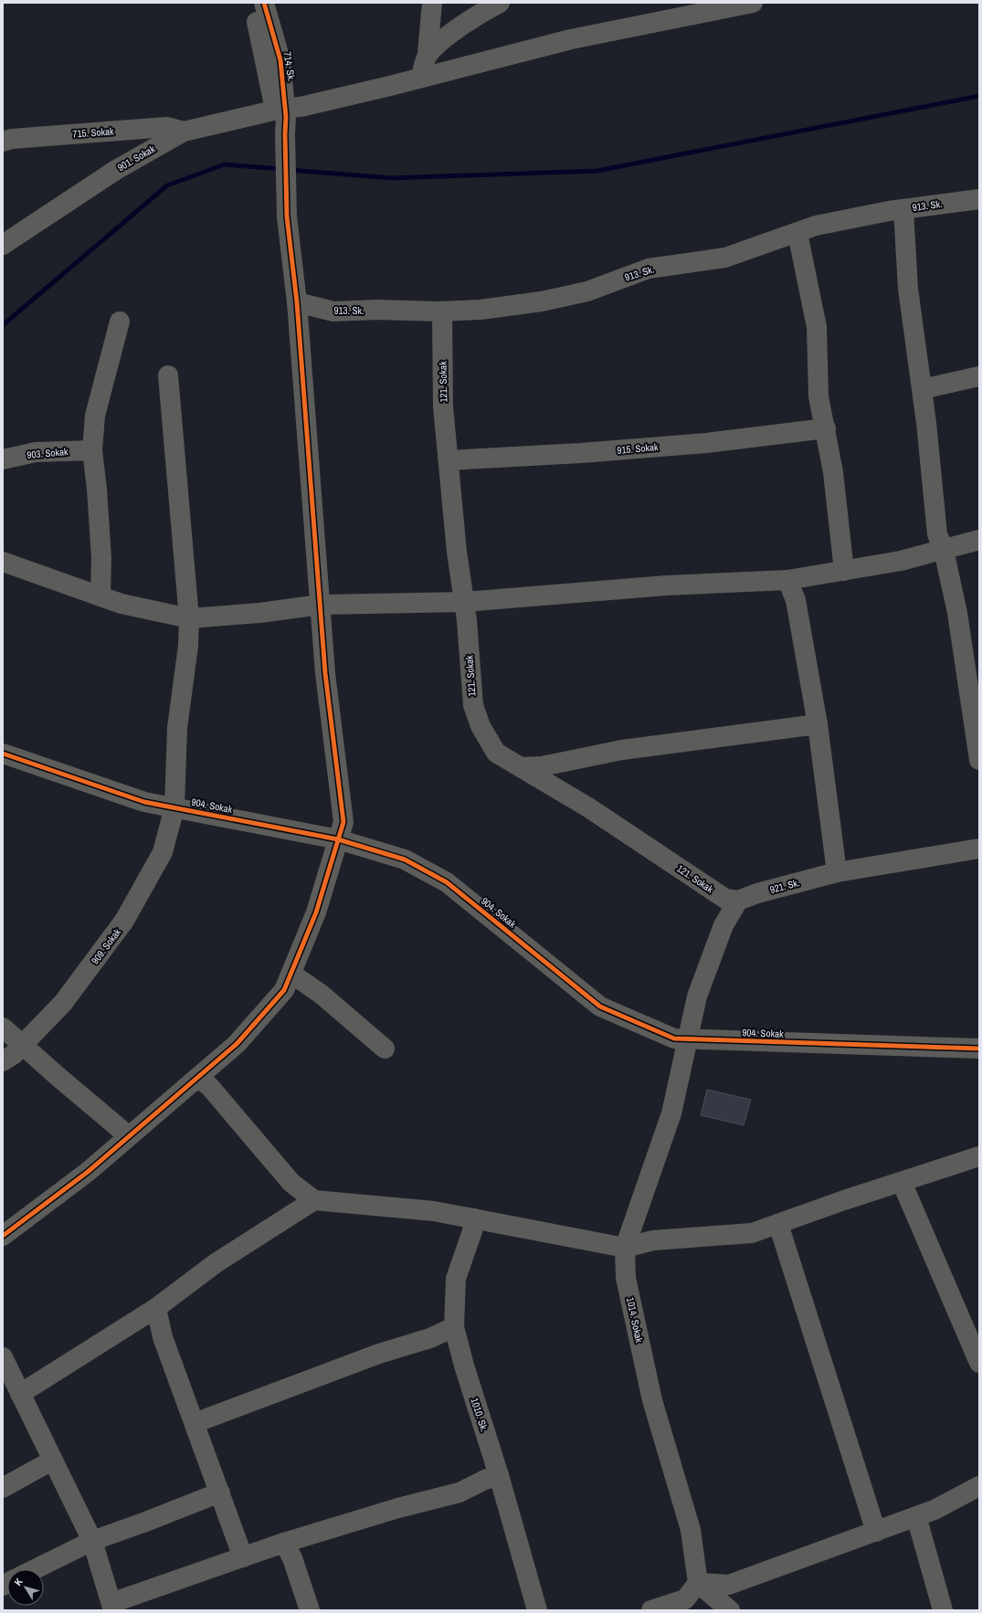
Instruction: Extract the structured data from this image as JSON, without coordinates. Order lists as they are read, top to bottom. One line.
{"streets":{"street":["714. Sk.","715. Sokak","901. Sokak","913. Sk.","121. Sokak","915. Sokak","903. Sokak","904. Sokak","921. Sk.","909. Sokak","1014. Sokak","1010. Sk."]},"crossings":[["714. Sk.","901. Sokak"],["714. Sk.","913. Sk."],["714. Sk.","904. Sokak"],["715. Sokak","901. Sokak"],["913. Sk.","121. Sokak"],["121. Sokak","915. Sokak"],["121. Sokak","921. Sk."],["904. Sokak","909. Sokak"],["904. Sokak","1014. Sokak"]],"north":"top left"}
